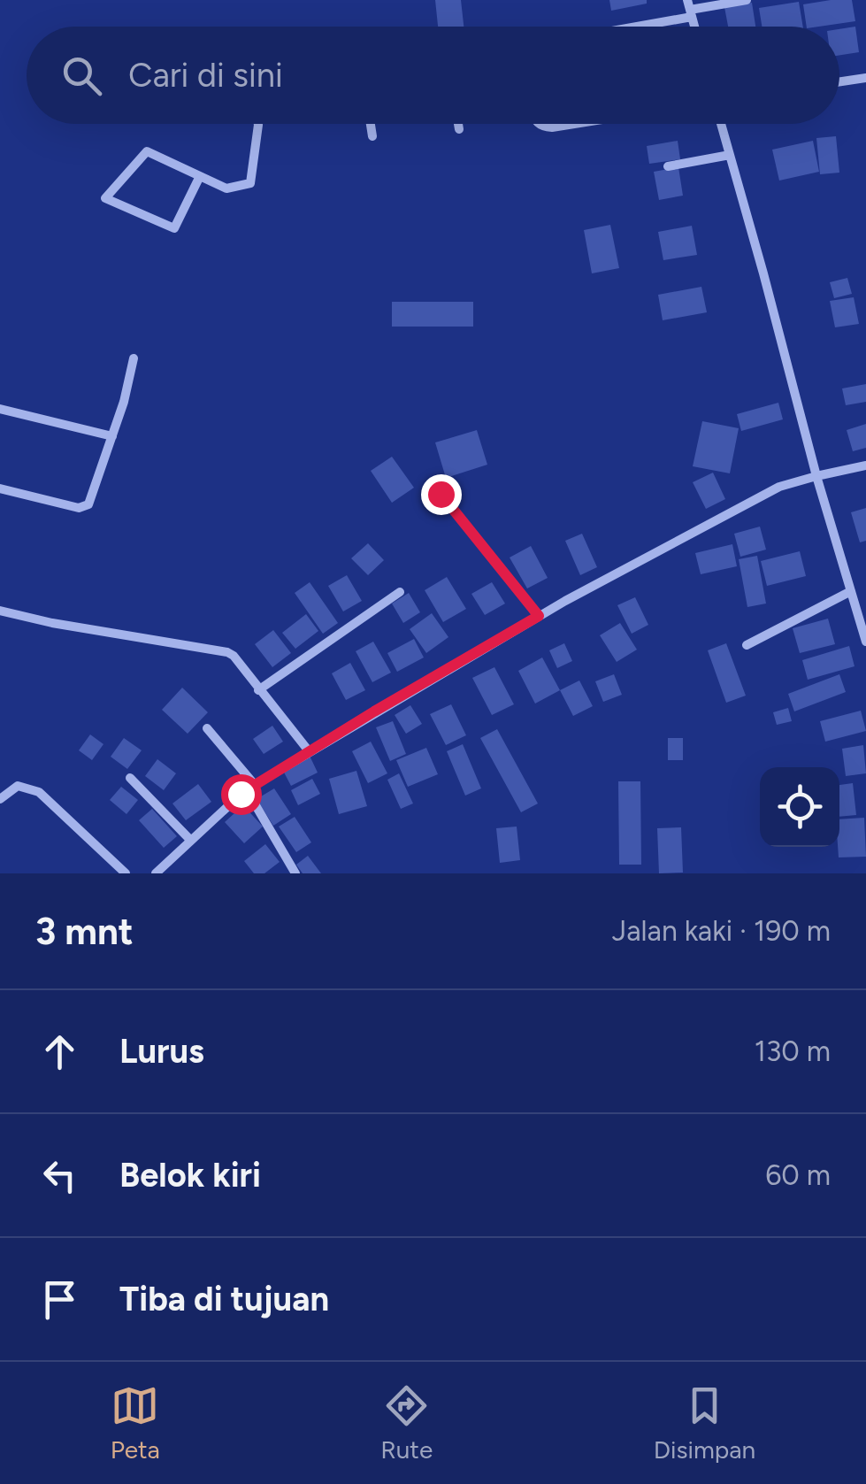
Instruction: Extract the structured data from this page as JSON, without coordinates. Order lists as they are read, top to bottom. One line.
{"page":{"search":"Cari di sini","heading":["3 mnt","Jalan kaki · 190 m"],"list":[["Lurus","130 m"],["Belok kiri","60 m"],"Tiba di tujuan"],"nav":["Peta","Rute","Disimpan"]}}
